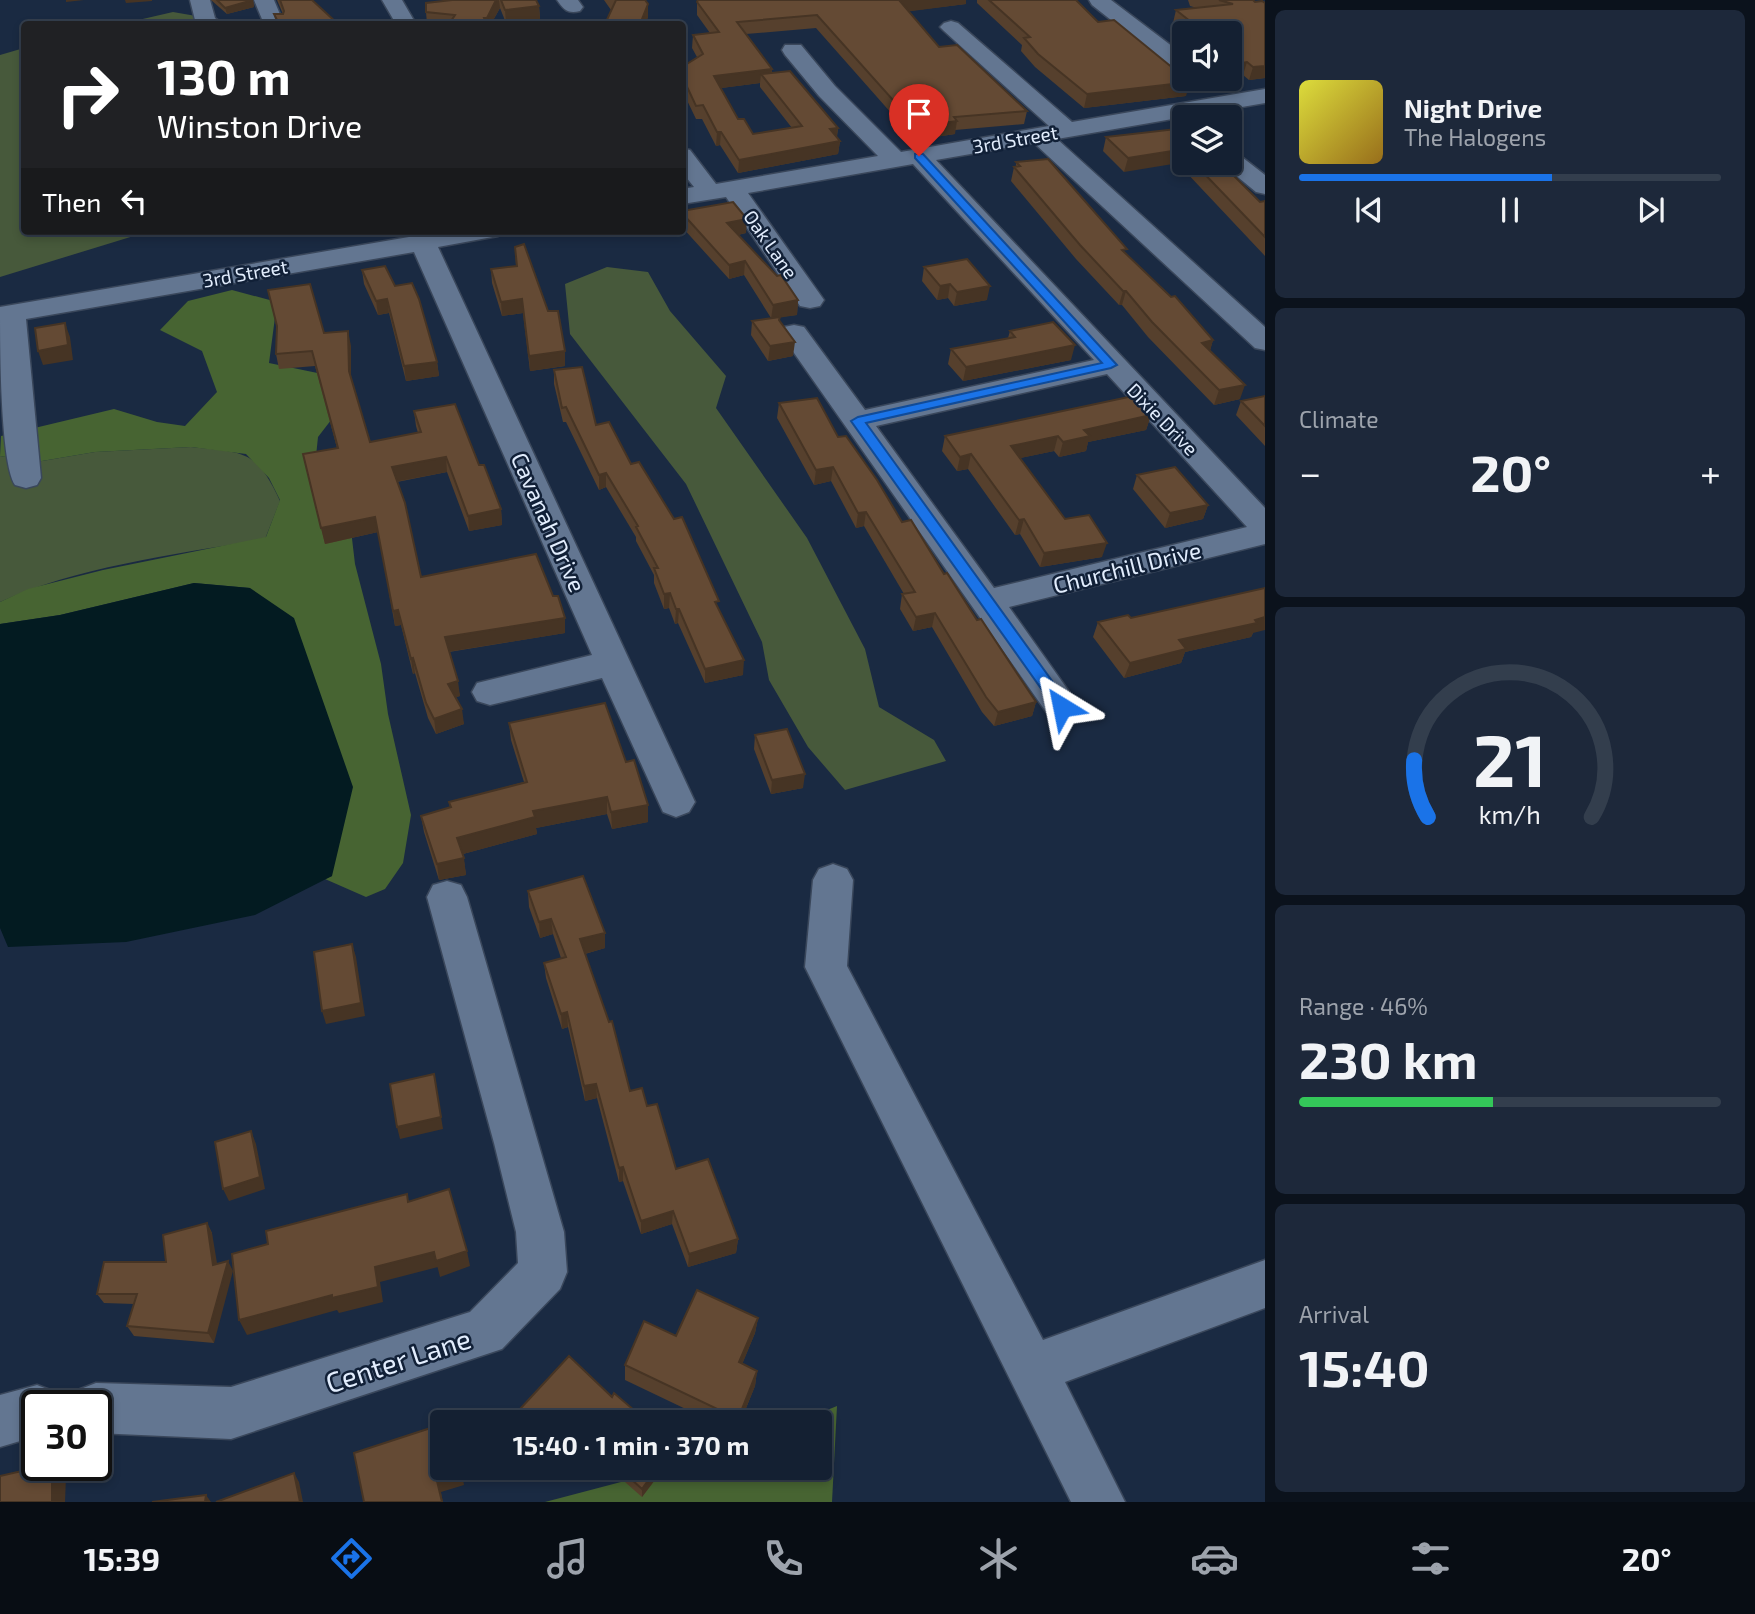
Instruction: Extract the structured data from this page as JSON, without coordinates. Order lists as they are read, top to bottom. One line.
{"streets":{"street":["3rd Street","Oak Lane","Dixie Drive","Cavanah Drive","Churchill Drive","Center Lane"]},"crossings":[["3rd Street","Oak Lane"],["3rd Street","Dixie Drive"],["3rd Street","Cavanah Drive"]],"page":{"turn":["130 m","Winston Drive"],"song":["Night Drive","The Halogens"],"then":"Then","tile":["Climate",["Range · 46%","230 km"],["Arrival","15:40"]],"heat":["−","20°","+"],"limit":"30","trip":"15:40 · 1 min · 370 m","tabs":["15:39","20°"],"gauge":["21","km/h"]}}
